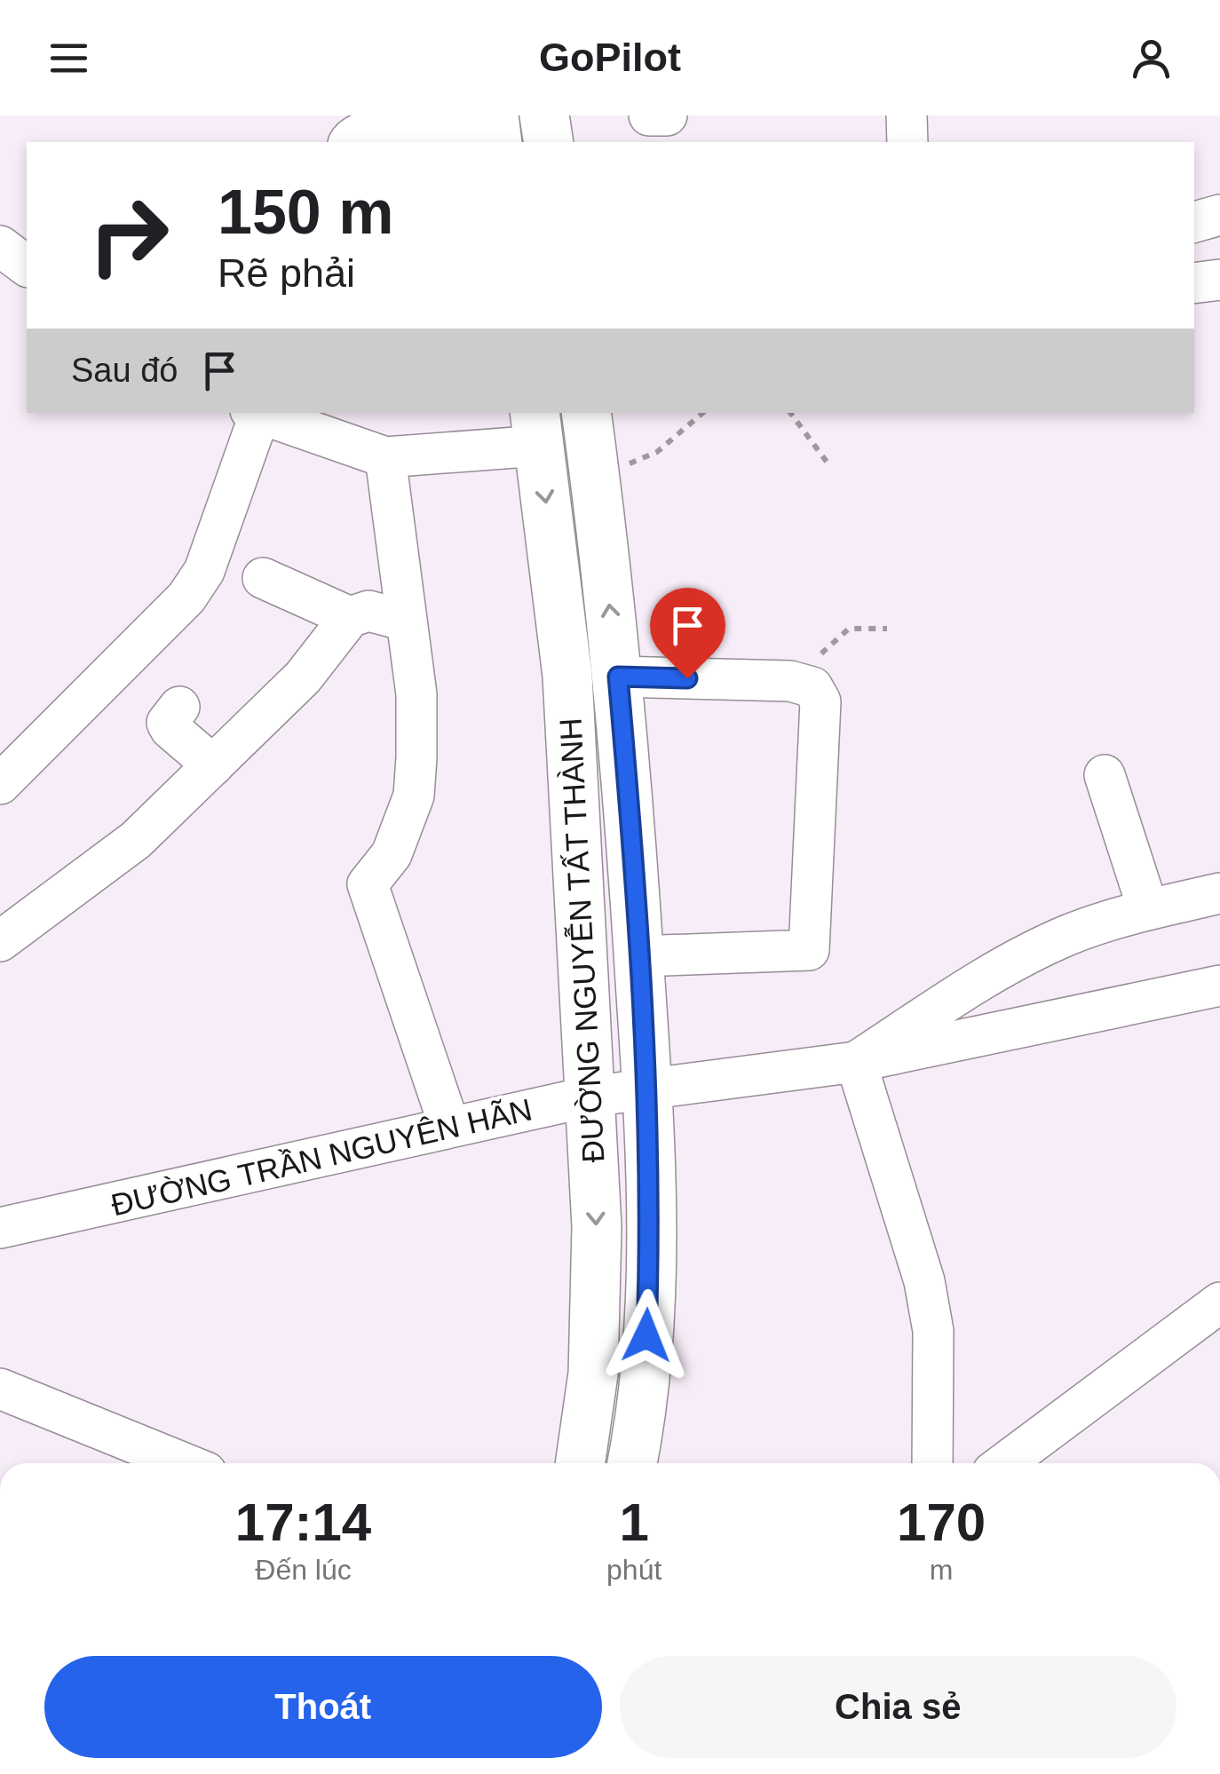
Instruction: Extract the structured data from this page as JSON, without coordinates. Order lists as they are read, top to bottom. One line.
{"streets":{"main road":["ĐƯỜNG NGUYỄN TẤT THÀNH"],"street":["ĐƯỜNG TRẦN NGUYÊN HÃN"]},"crossings":[["ĐƯỜNG NGUYỄN TẤT THÀNH","ĐƯỜNG TRẦN NGUYÊN HÃN"]],"page":{"header":"GoPilot","turn":["150 m","Rẽ phải"],"then":"Sau đó","eta":["17:14","Đến lúc","1","phút","170","m"],"buttons":["Thoát","Chia sẻ"]}}
